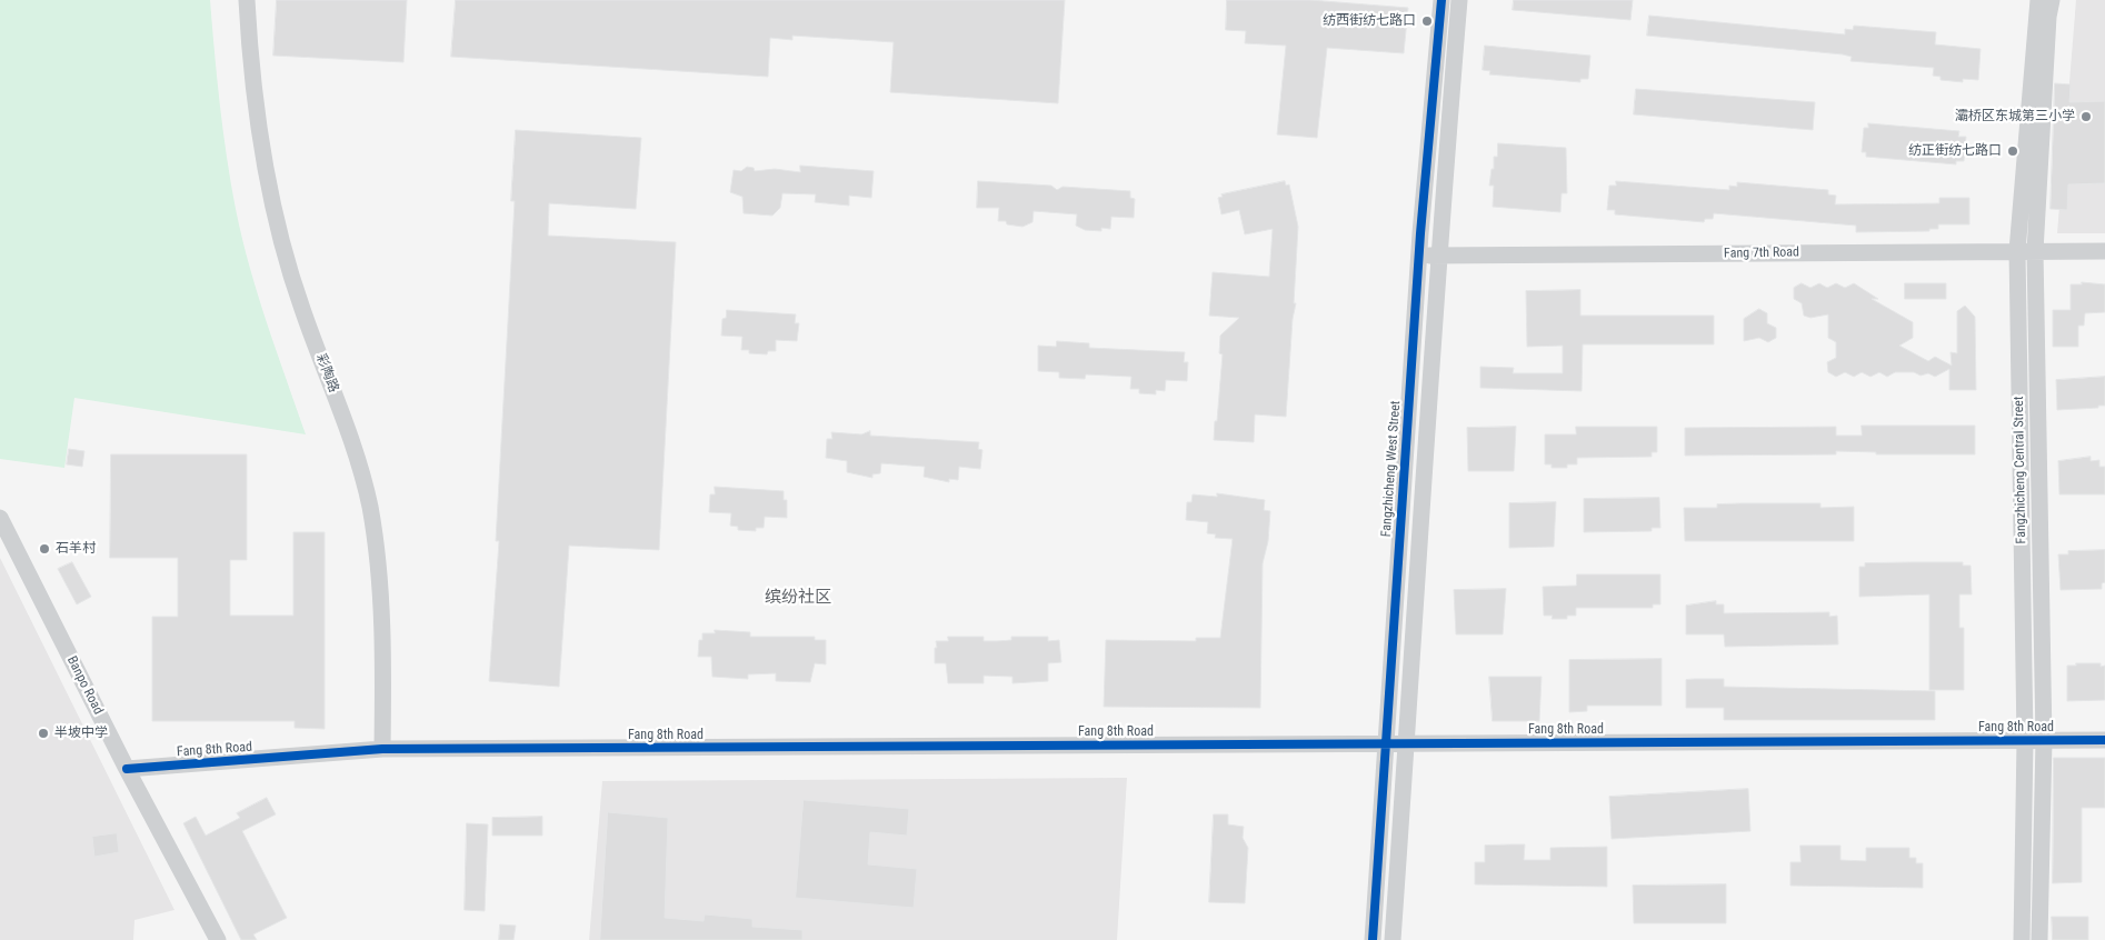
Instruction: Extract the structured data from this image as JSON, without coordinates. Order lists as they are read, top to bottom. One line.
{"streets":{"street":["Fang 7th Road","彩陶路","Fangzhicheng West Street","Fangzhicheng Central Street","Banpo Road","Fang 8th Road"]},"crossings":[["Fang 7th Road","Fangzhicheng West Street"],["Fang 7th Road","Fangzhicheng Central Street"],["彩陶路","Fang 8th Road"],["Fangzhicheng West Street","Fang 8th Road"],["Fangzhicheng Central Street","Fang 8th Road"],["Banpo Road","Fang 8th Road"]],"districts":["缤纷社区"],"places":["纺西街纺七路口","灞桥区东城第三小学","纺正街纺七路口","石羊村","半坡中学"]}
